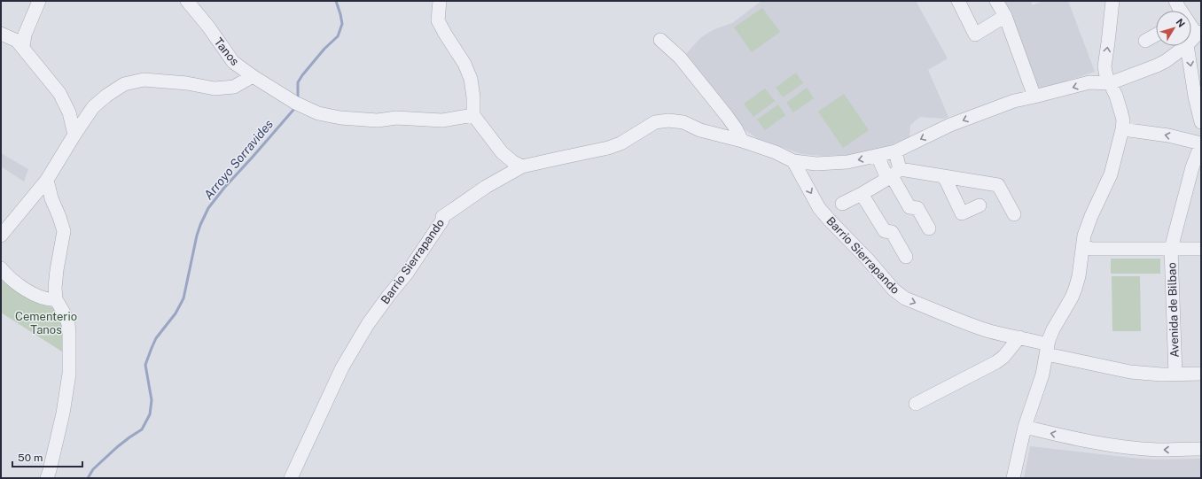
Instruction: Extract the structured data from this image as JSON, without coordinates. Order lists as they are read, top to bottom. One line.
{"streets":{"street":["Tanos","Barrio Sierrapando","Avenida de Bilbao"]},"crossings":[["Barrio Sierrapando","Avenida de Bilbao"]],"water":["Arroyo Sorravides"],"parks":["Cementerio Tanos"],"scale_bar":"50 m","north":"top right"}
